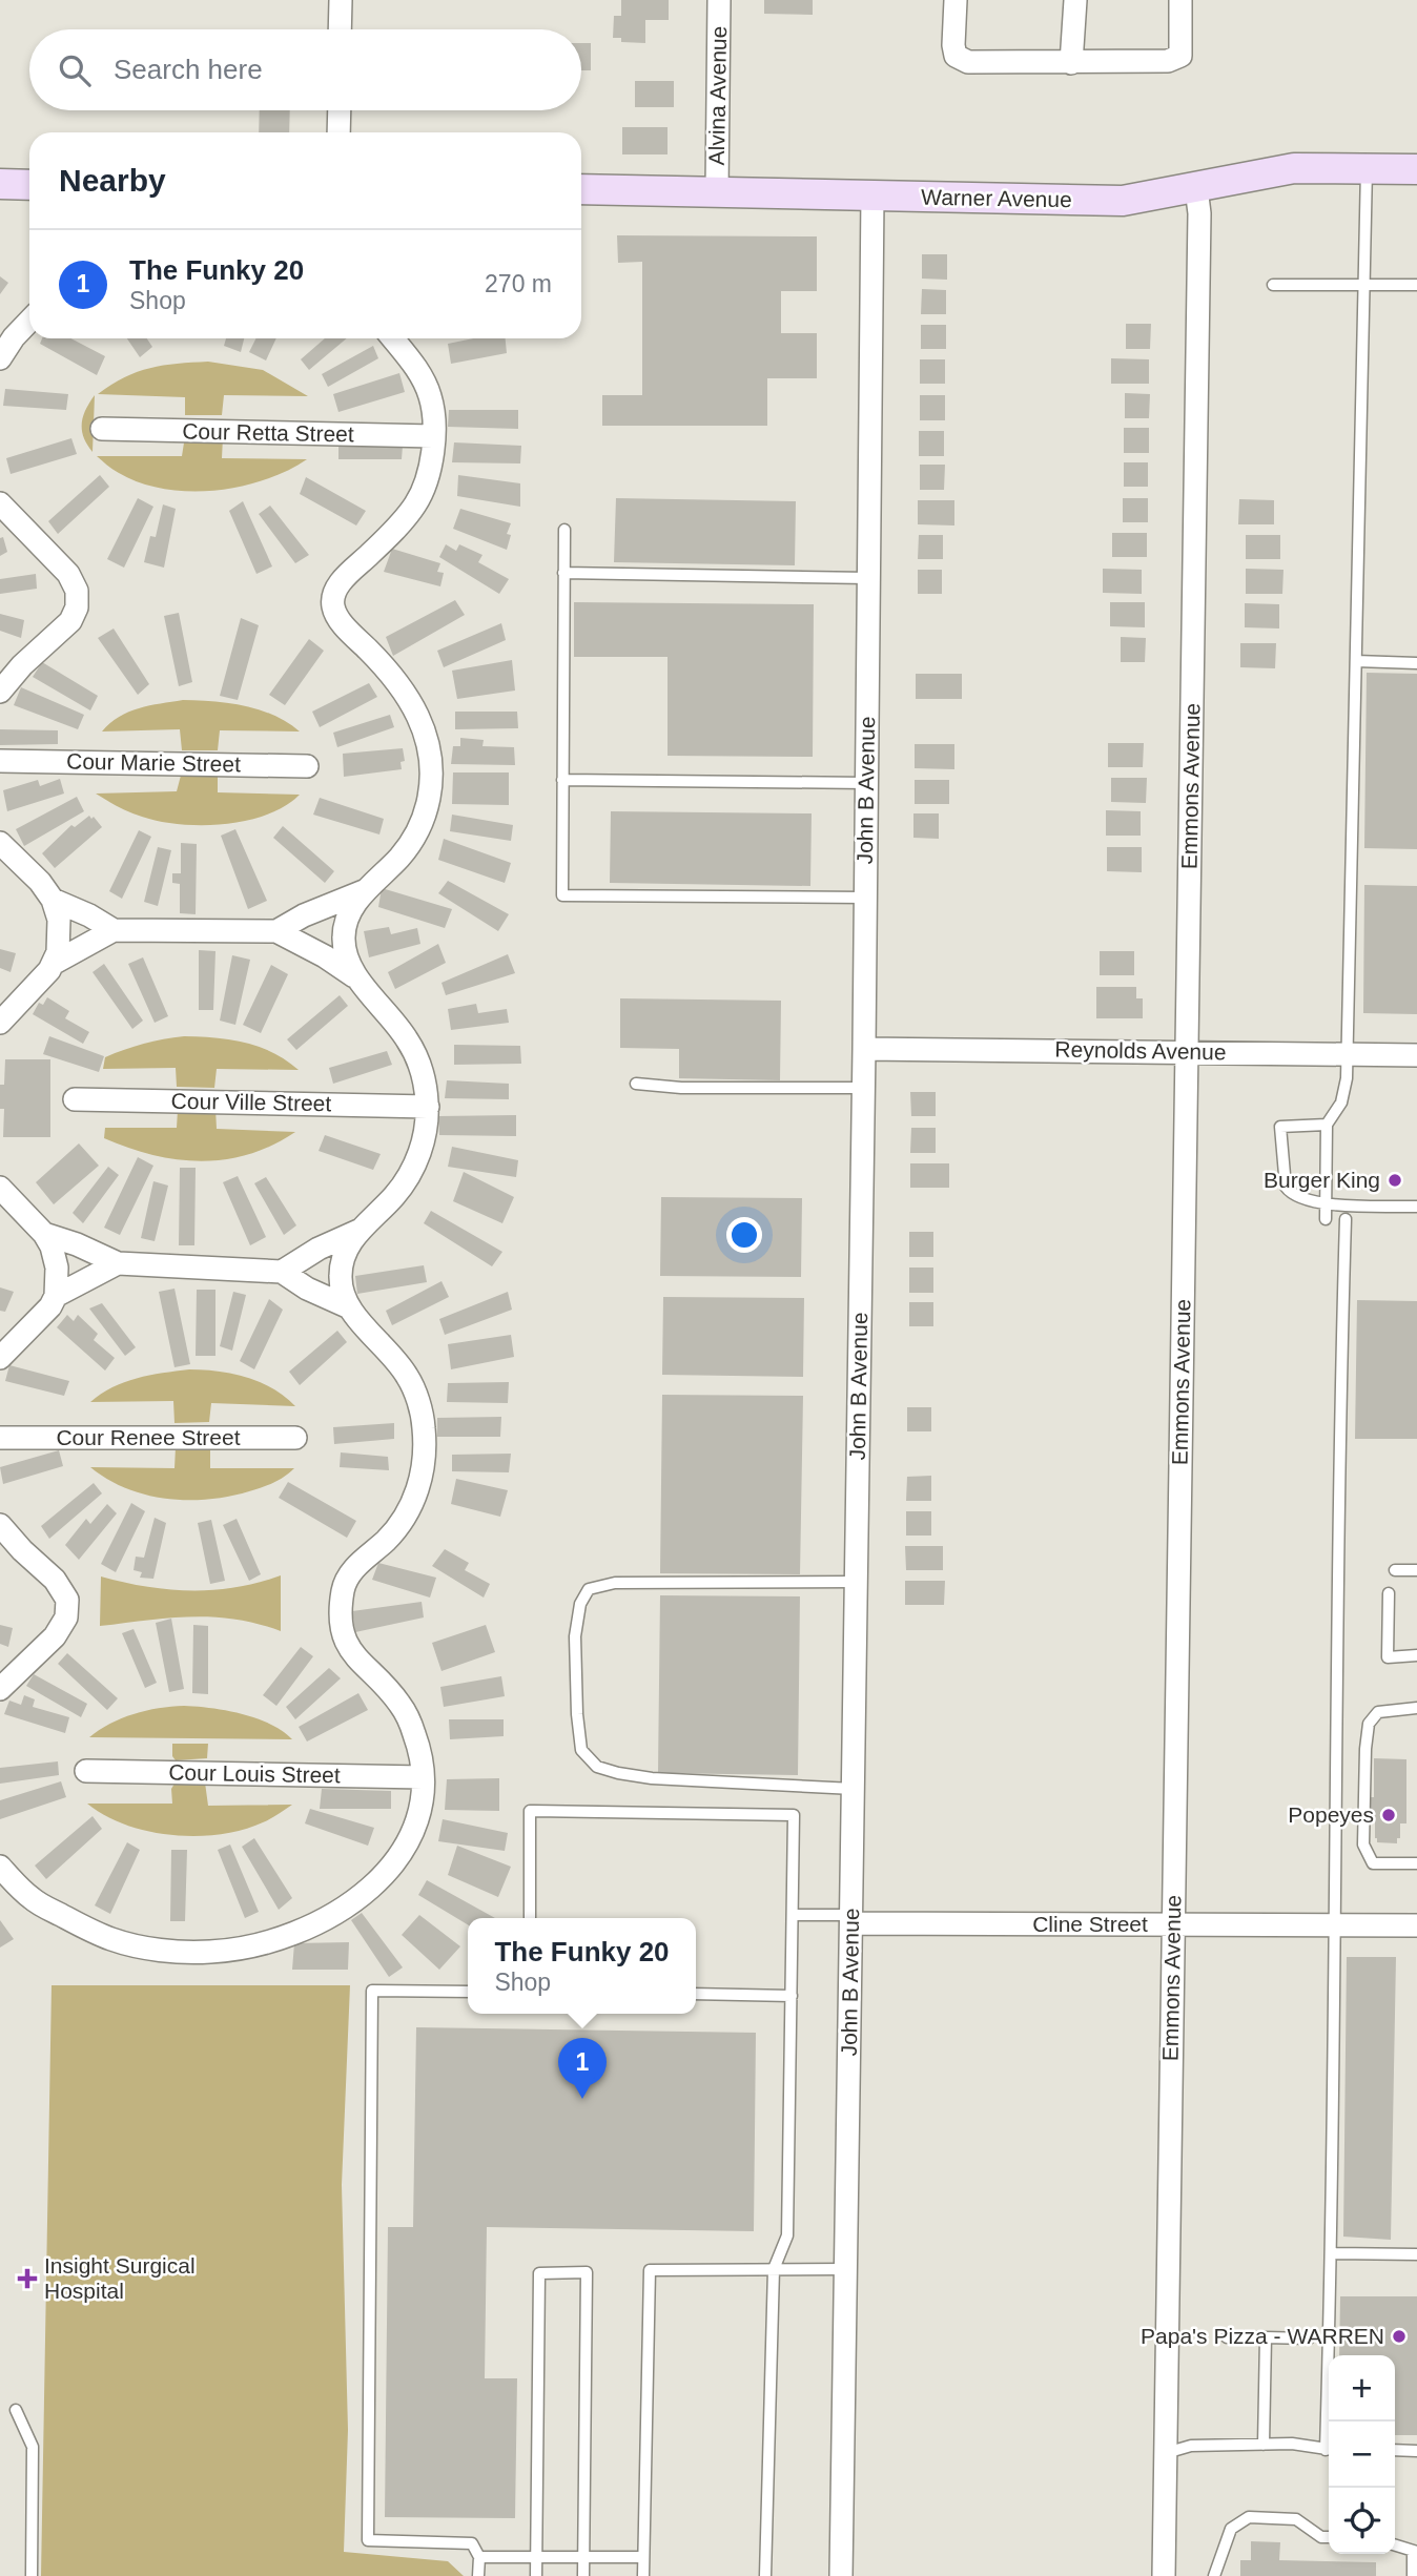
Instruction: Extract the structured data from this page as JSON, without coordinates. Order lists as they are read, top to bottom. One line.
{"streets":{"street":["Alvina Avenue","Warner Avenue","Cour Retta Street","Cour Marie Street","Emmons Avenue","John B Avenue","Reynolds Avenue","Cour Ville Street","Cour Renee Street","Cour Louis Street","Cline Street"]},"crossings":[["Alvina Avenue","Warner Avenue"],["Warner Avenue","Emmons Avenue"],["Warner Avenue","John B Avenue"],["Emmons Avenue","Reynolds Avenue"],["Emmons Avenue","Cline Street"],["John B Avenue","Reynolds Avenue"],["John B Avenue","Cline Street"]],"places":{"other":["Burger King","Popeyes","Papa's Pizza - WARREN"],"health":["Insight Surgical Hospital"]},"page":{"search":"Search here","heading":"Nearby","list":[{"mark":"1","name":"The Funky 20","note":"Shop","value":"270 m"}],"popup":["The Funky 20","Shop"],"pins":"1","map_buttons":["+","−"]}}
